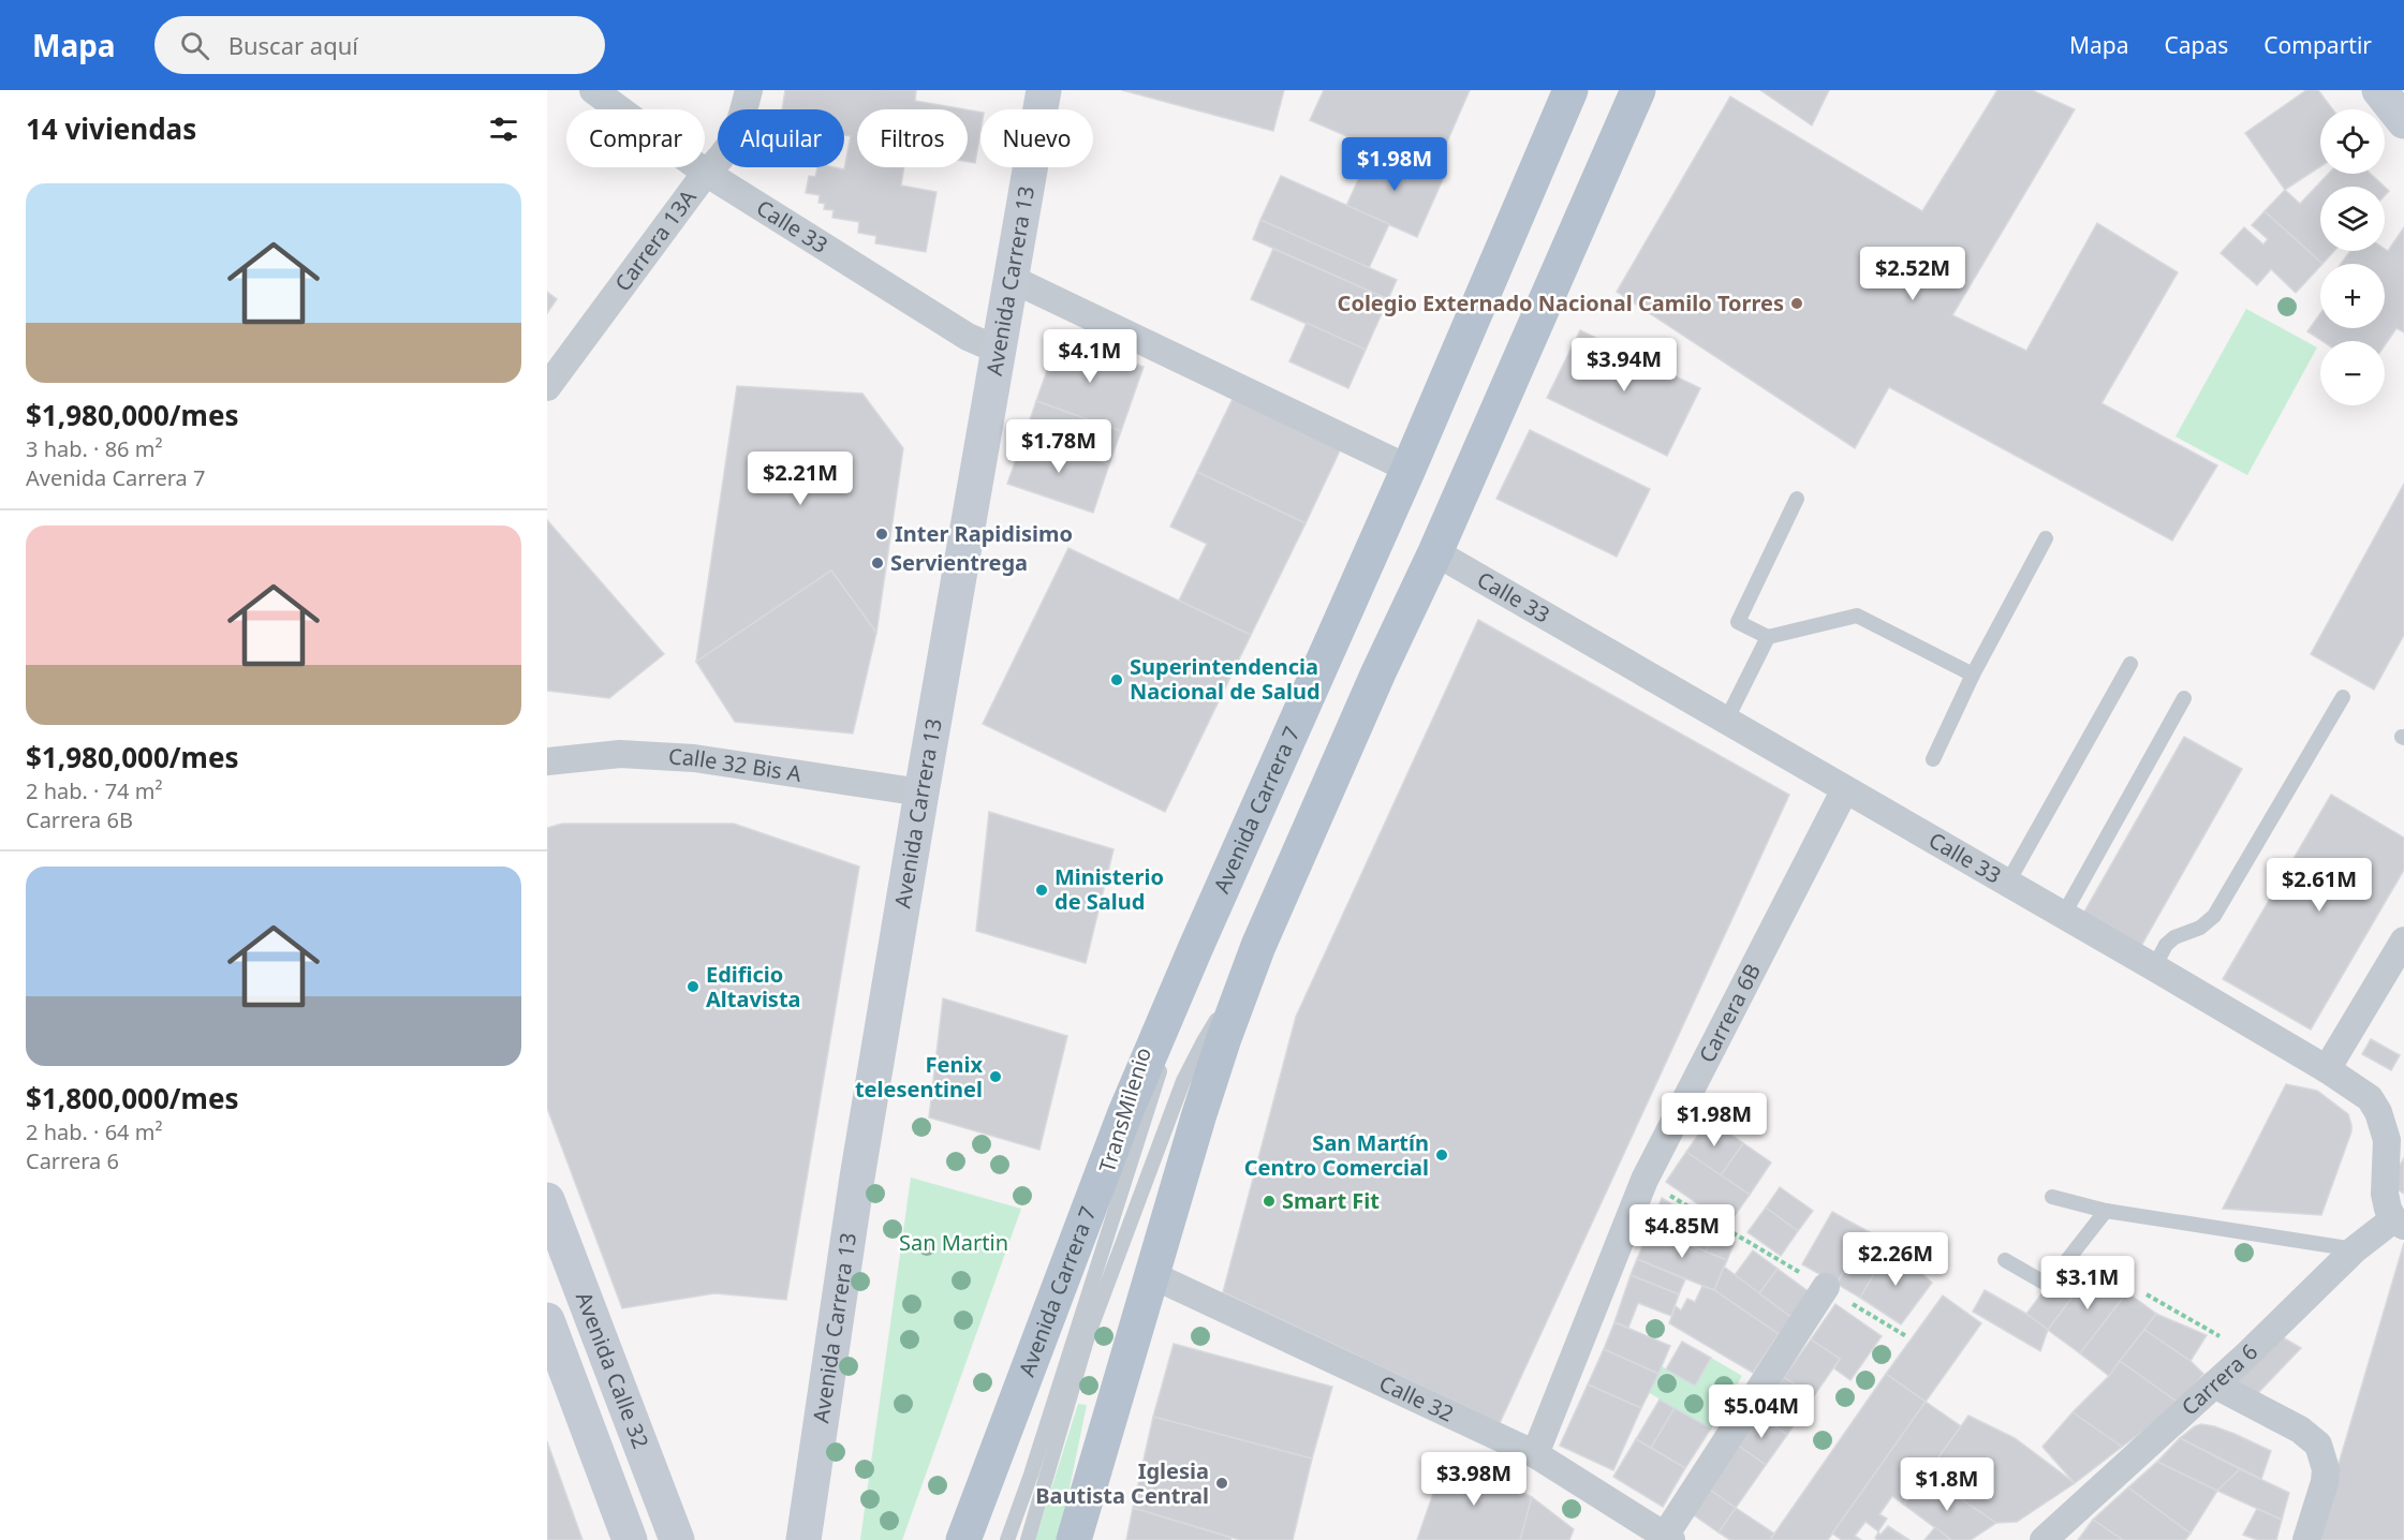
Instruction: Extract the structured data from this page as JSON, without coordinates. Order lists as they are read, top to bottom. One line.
{"streets":{"main road":["Avenida Carrera 13","Avenida Carrera 7","Avenida Calle 32"],"street":["Calle 33","Carrera 13A","Calle 32 Bis A","Carrera 6B","Carrera 6","Calle 32"],"lane":["TransMilenio"]},"crossings":[["Calle 33","Carrera 13A"],["Calle 33","Avenida Carrera 13"],["Calle 33","Carrera 6B"],["Calle 33","Carrera 6"],["Avenida Carrera 13","Calle 32 Bis A"],["Avenida Carrera 7","TransMilenio"],["Carrera 6B","Calle 32"]],"parks":["San Martin"],"places":["Colegio Externado Nacional Camilo Torres","Inter Rapidisimo","Servientrega","Superintendencia Nacional de Salud","Ministerio de Salud","Edificio Altavista","Fenix telesentinel","San Martín Centro Comercial","Smart Fit","Iglesia Bautista Central"],"page":{"header":"Mapa","search":"Buscar aquí","nav":["Mapa","Capas","Compartir"],"heading":"14 viviendas","map_buttons":["+","−"],"chip":["Comprar","Alquilar","Filtros","Nuevo"],"price":["$1.98M","$2.52M","$4.1M","$3.94M","$1.78M","$2.21M","$2.61M","$1.98M","$4.85M","$2.26M","$3.1M","$5.04M","$3.98M","$1.8M"],"list":[{"name":"$1,980,000/mes","note":"3 hab. · 86 m² · Avenida Carrera 7"},{"name":"$1,980,000/mes","note":"2 hab. · 74 m² · Carrera 6B"},{"name":"$1,800,000/mes","note":"2 hab. · 64 m² · Carrera 6"}]}}
